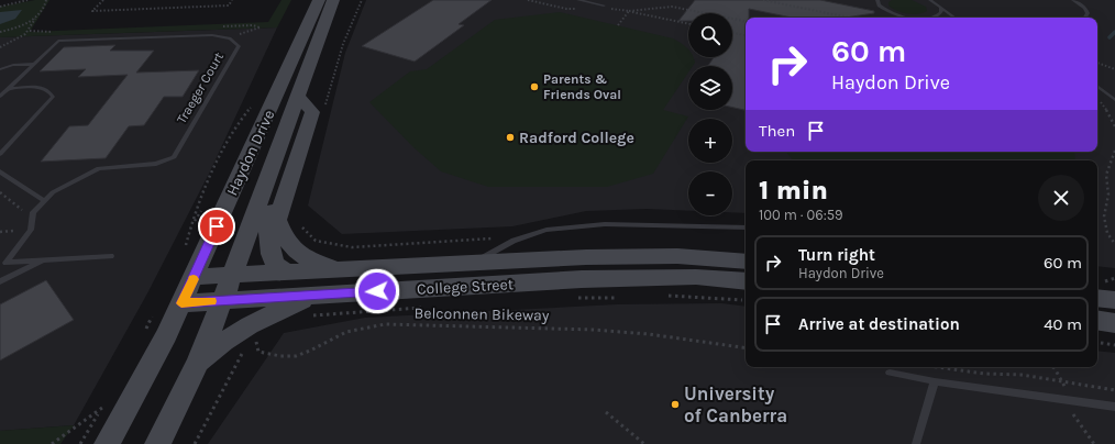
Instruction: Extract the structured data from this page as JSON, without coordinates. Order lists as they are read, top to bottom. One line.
{"streets":{"main road":["Haydon Drive","College Street"],"lane":["Traeger Court"],"path":["Belconnen Bikeway"]},"crossings":[["Haydon Drive","College Street"]],"places":["Parents & Friends Oval","Radford College","University of Canberra"],"page":{"map_buttons":["+","−"],"turn":["60 m","Haydon Drive"],"then":"Then","heading":["1 min","100 m · 06:59"],"list":[{"name":"Turn right","note":"Haydon Drive","value":"60 m"},{"name":"Arrive at destination","value":"40 m"}]}}
